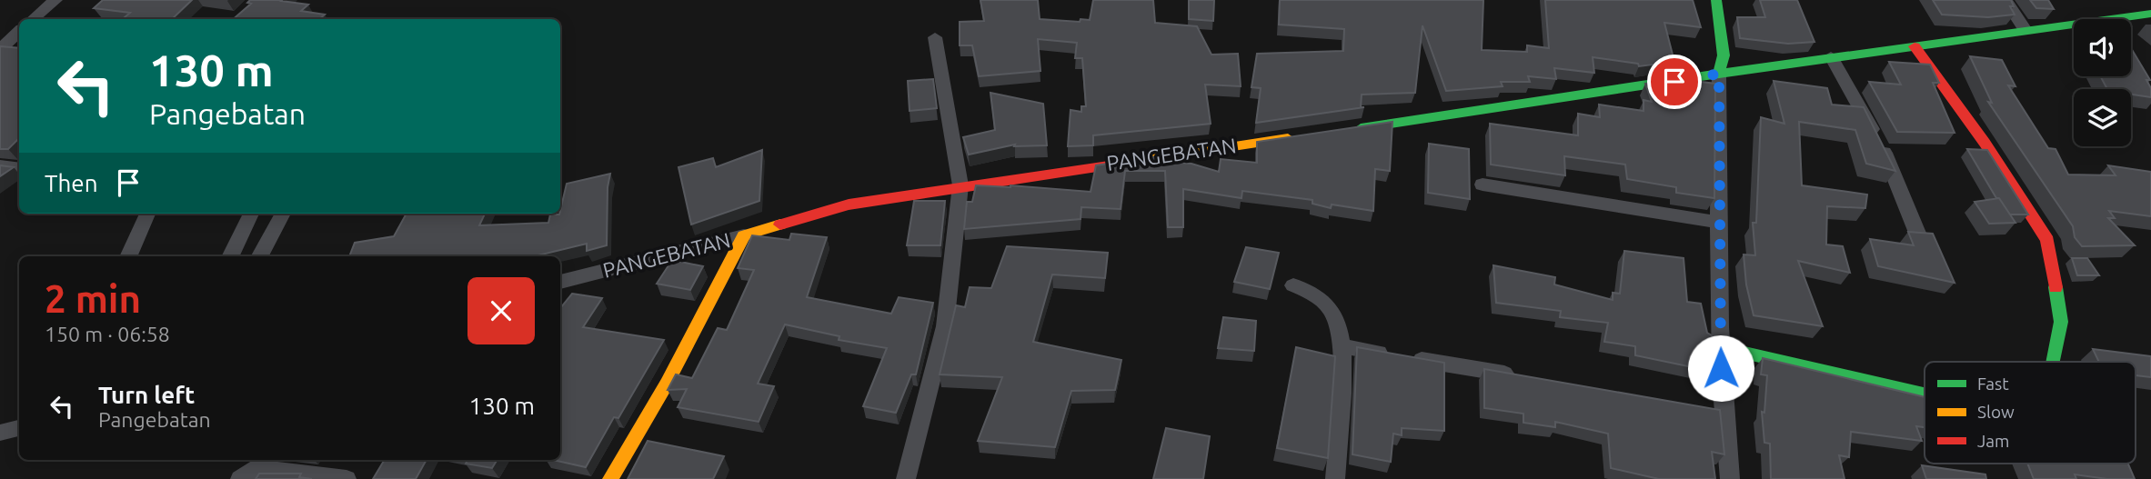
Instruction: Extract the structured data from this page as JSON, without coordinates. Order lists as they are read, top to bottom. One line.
{"streets":{"street":["PANGEBATAN"]},"legend":["Fast","Slow","Jam"],"page":{"turn":["130 m","Pangebatan"],"then":"Then","heading":["2 min","150 m · 06:58"],"list":[{"name":"Turn left","note":"Pangebatan","value":"130 m"}]}}
